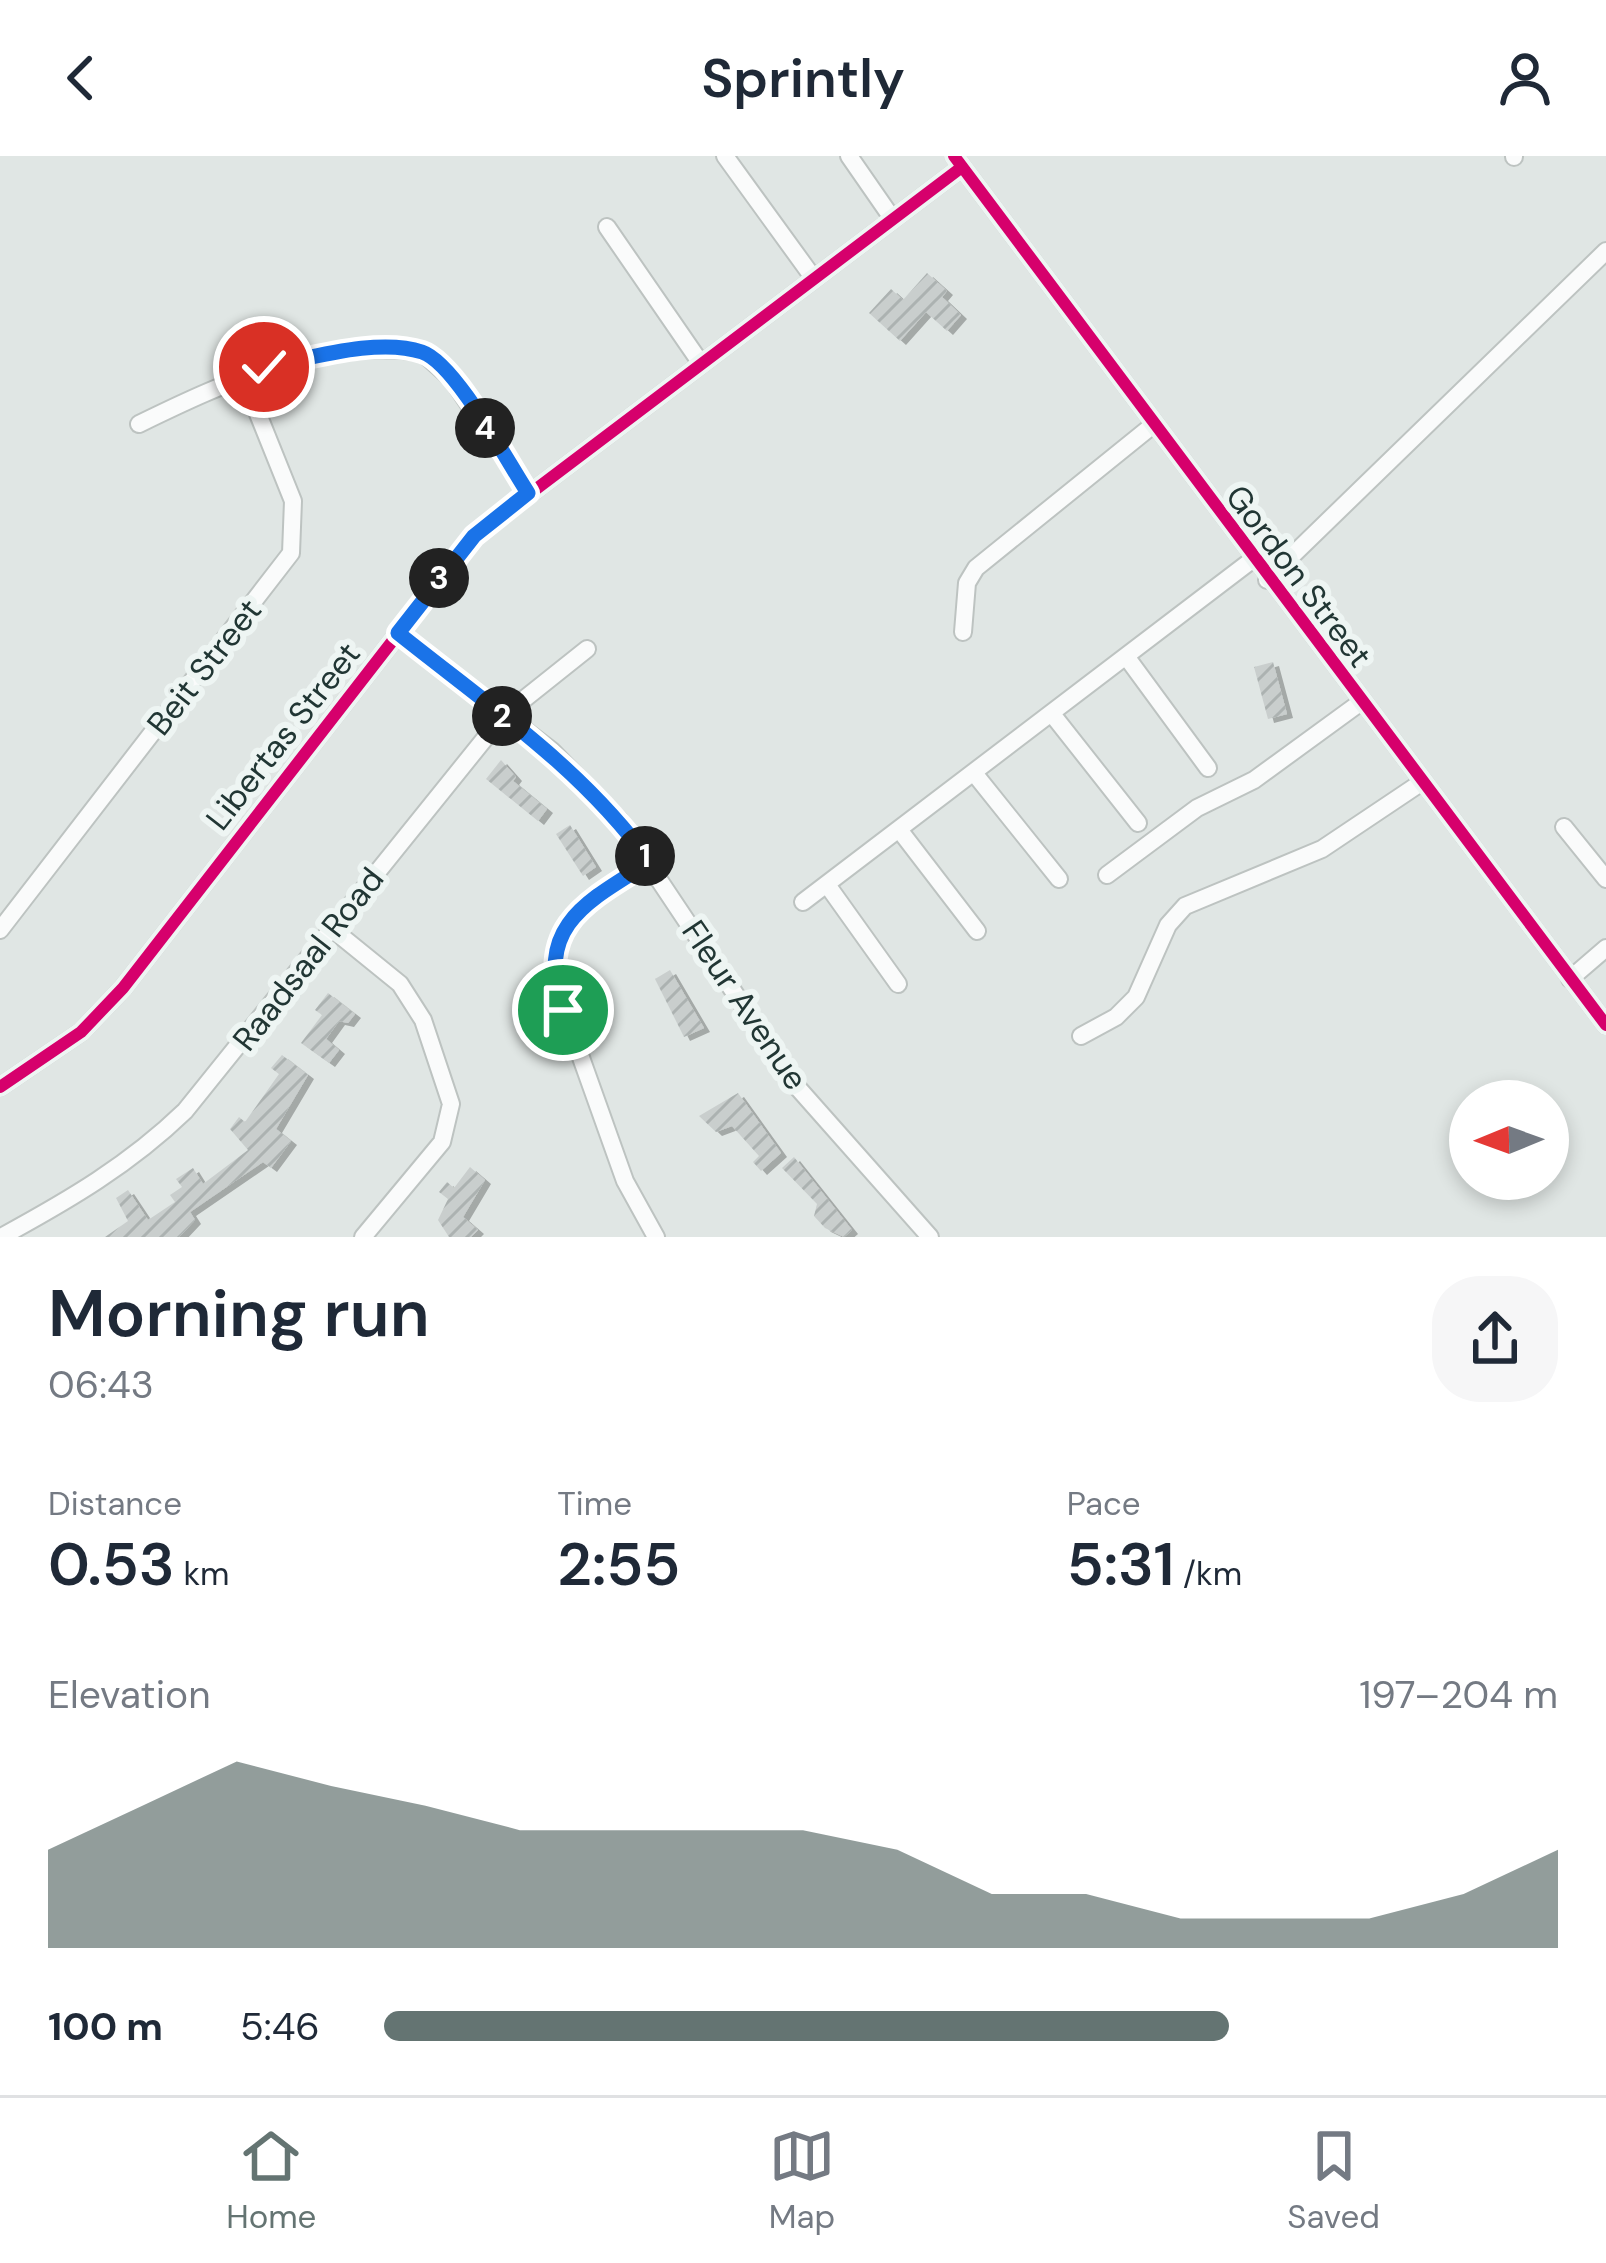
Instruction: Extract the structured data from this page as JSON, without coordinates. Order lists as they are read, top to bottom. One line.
{"streets":{"street":["Gordon Street","Beit Street","Libertas Street","Raadsaal Road","Fleur Avenue"]},"crossings":[["Gordon Street","Libertas Street"],["Libertas Street","Fleur Avenue"],["Raadsaal Road","Fleur Avenue"]],"north":"left","page":{"header":"Sprintly","pins":["4","3","2","1"],"heading":["Morning run","06:43"],"stats":[["Distance","0.53 km"],["Time","2:55"],["Pace","5:31 /km"]],"chart":["Elevation","197–204 m"],"list":[{"name":"100 m","note":"5:46"}],"tabs":["Home","Map","Saved"]}}
